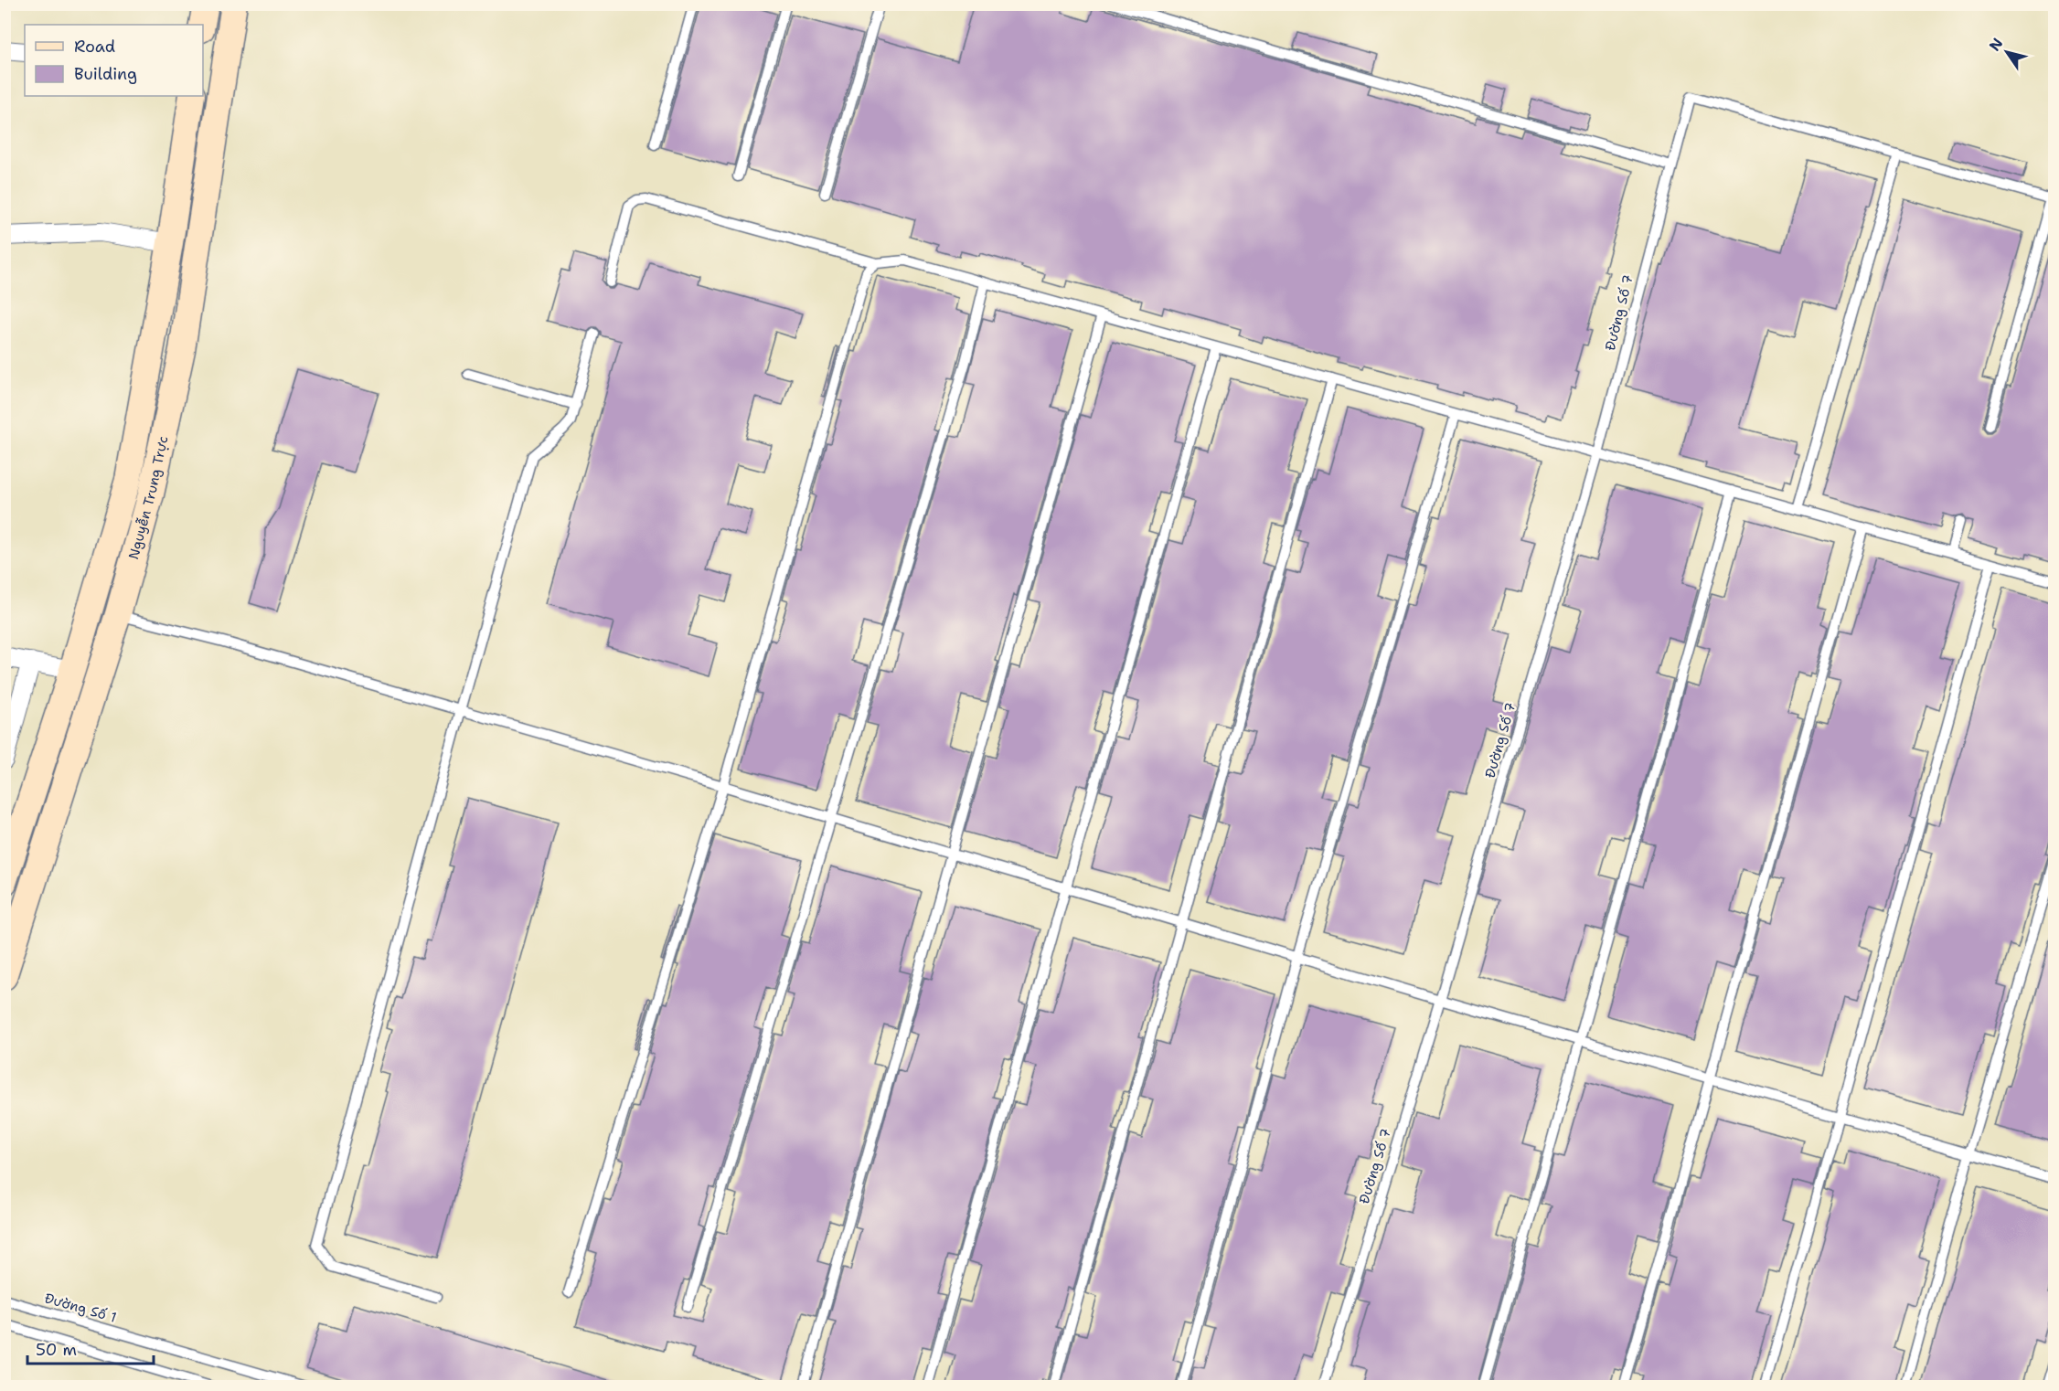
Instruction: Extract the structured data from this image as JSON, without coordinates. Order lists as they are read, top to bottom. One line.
{"streets":{"main road":["Nguyễn Trung Trực"],"lane":["Đường Số 7","Đường Số 1"]},"legend":["Road","Building"],"scale_bar":"50 m","north":"top left"}
